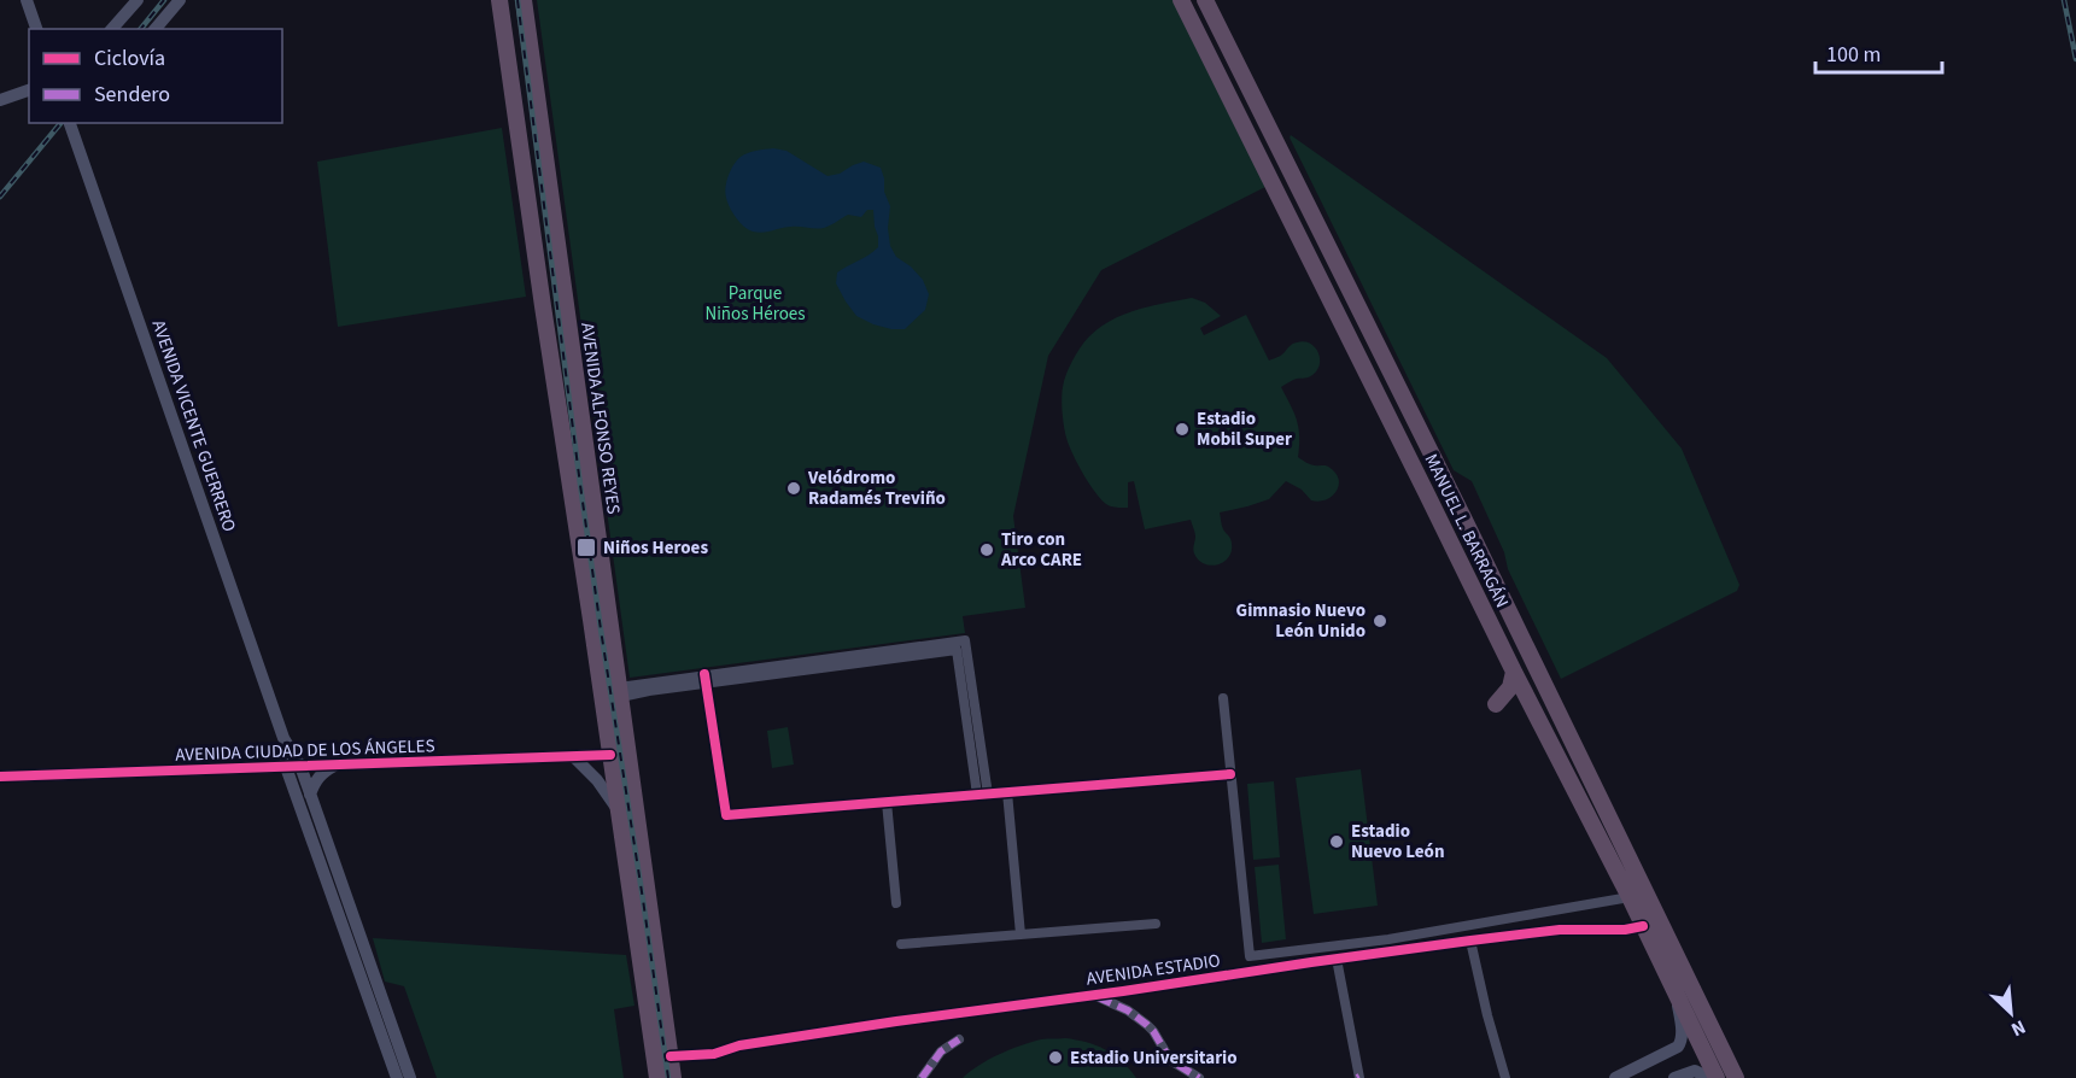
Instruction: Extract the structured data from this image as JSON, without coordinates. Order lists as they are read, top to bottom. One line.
{"streets":{"highway":["AVENIDA ALFONSO REYES","MANUEL L. BARRAGÁN"],"main road":["AVENIDA VICENTE GUERRERO","AVENIDA CIUDAD DE LOS ÁNGELES"],"street":["AVENIDA ESTADIO"]},"crossings":[["AVENIDA ALFONSO REYES","AVENIDA ESTADIO"],["AVENIDA VICENTE GUERRERO","AVENIDA CIUDAD DE LOS ÁNGELES"],["MANUEL L. BARRAGÁN","AVENIDA ESTADIO"]],"parks":["Parque Niños Héroes"],"places":{"other":["Estadio Mobil Super","Velódromo Radamés Treviño","Tiro con Arco CARE","Gimnasio Nuevo León Unido","Estadio Nuevo León","Estadio Universitario"],"transit":["Niños Heroes"]},"legend":["Ciclovía","Sendero"],"scale_bar":"100 m","north":"bottom right"}
